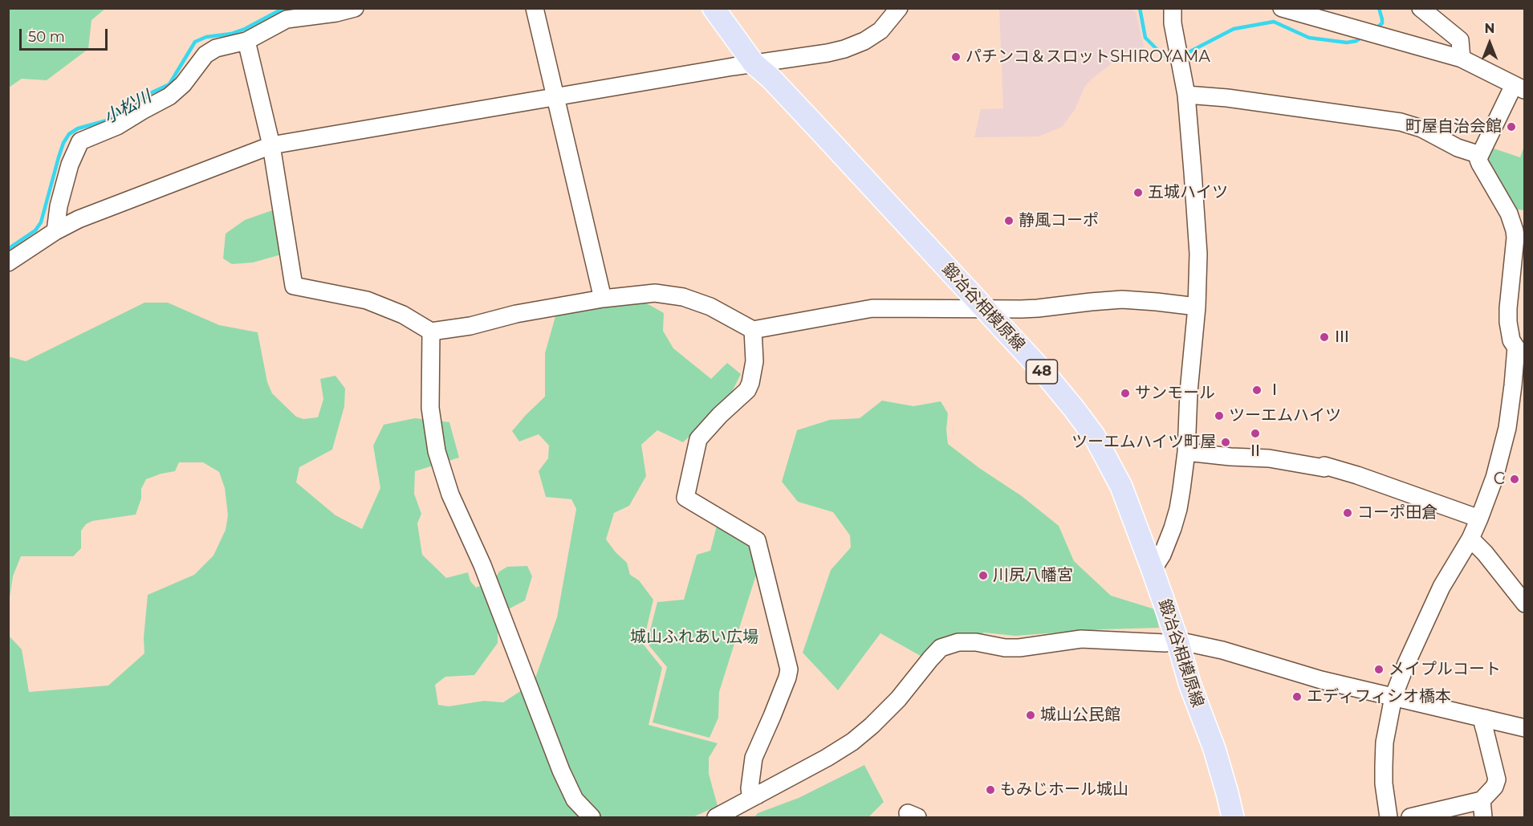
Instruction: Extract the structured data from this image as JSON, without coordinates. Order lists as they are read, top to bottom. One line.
{"streets":{"main road":["鍛冶谷相模原線","48"]},"water":["小松川"],"parks":["城山ふれあい広場"],"places":["パチンコ＆スロットSHIROYAMA","町屋自治会館","五城ハイツ","静風コーポ","Ⅲ","Ⅰ","サンモール","ツーエムハイツ","Ⅱ","ツーエムハイツ町屋","C","コーポ田倉","川尻八幡宮","メイプルコート","エディフィシオ橋本","城山公民館","もみじホール城山"],"scale_bar":"50 m","north":"top"}
